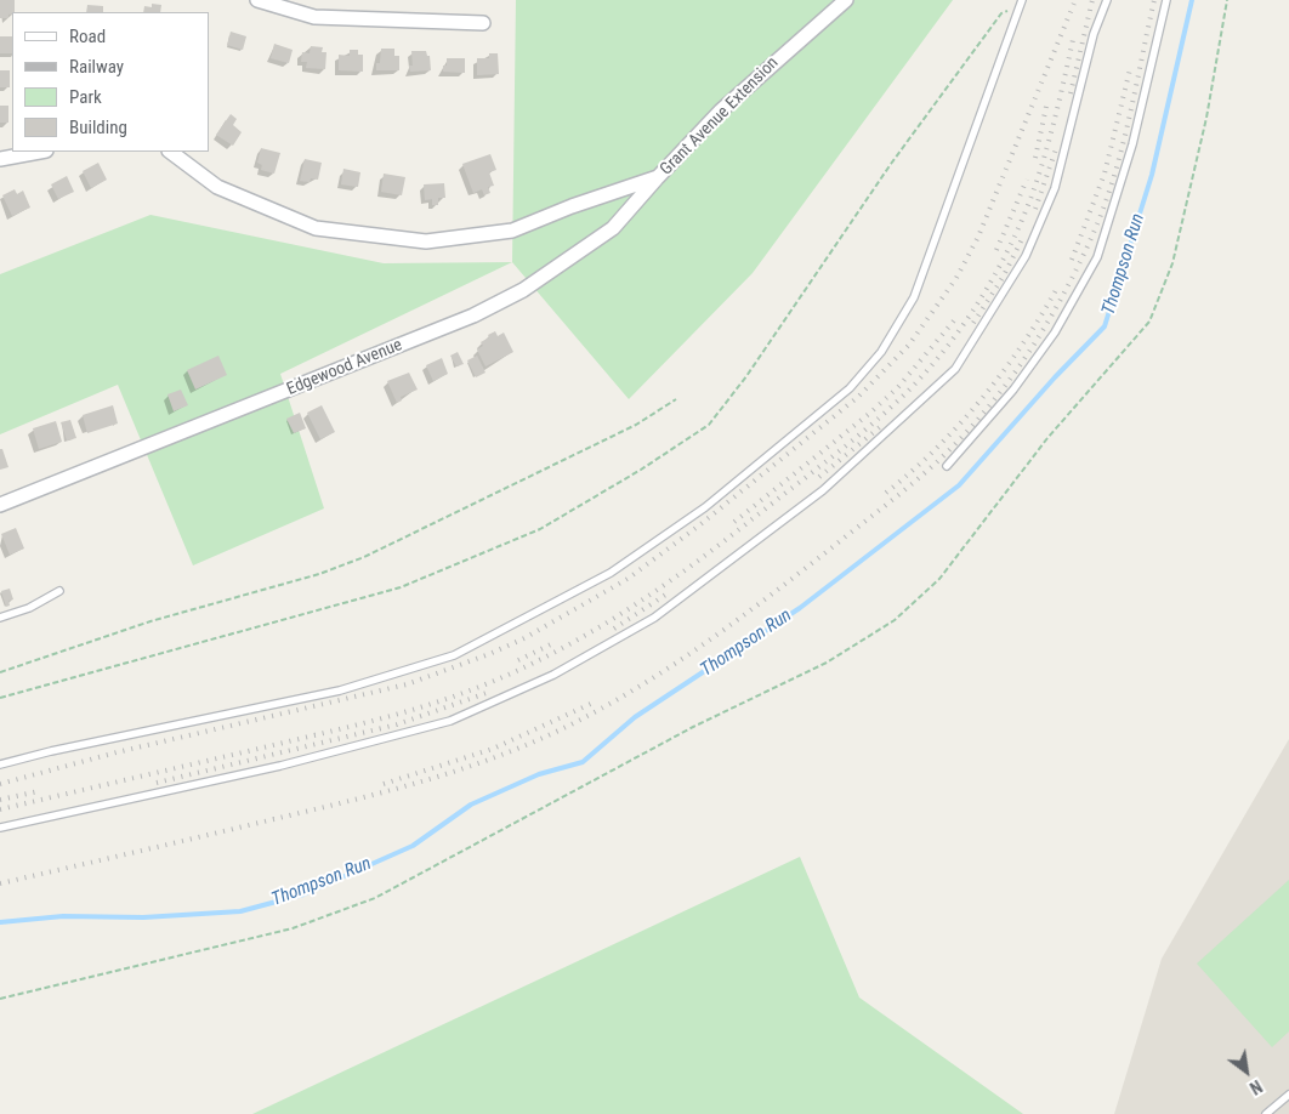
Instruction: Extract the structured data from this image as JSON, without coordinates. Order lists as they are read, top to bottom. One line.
{"streets":{"street":["Grant Avenue Extension","Edgewood Avenue"]},"crossings":[["Grant Avenue Extension","Edgewood Avenue"]],"water":["Thompson Run"],"legend":["Road","Railway","Park","Building"],"north":"bottom right"}
